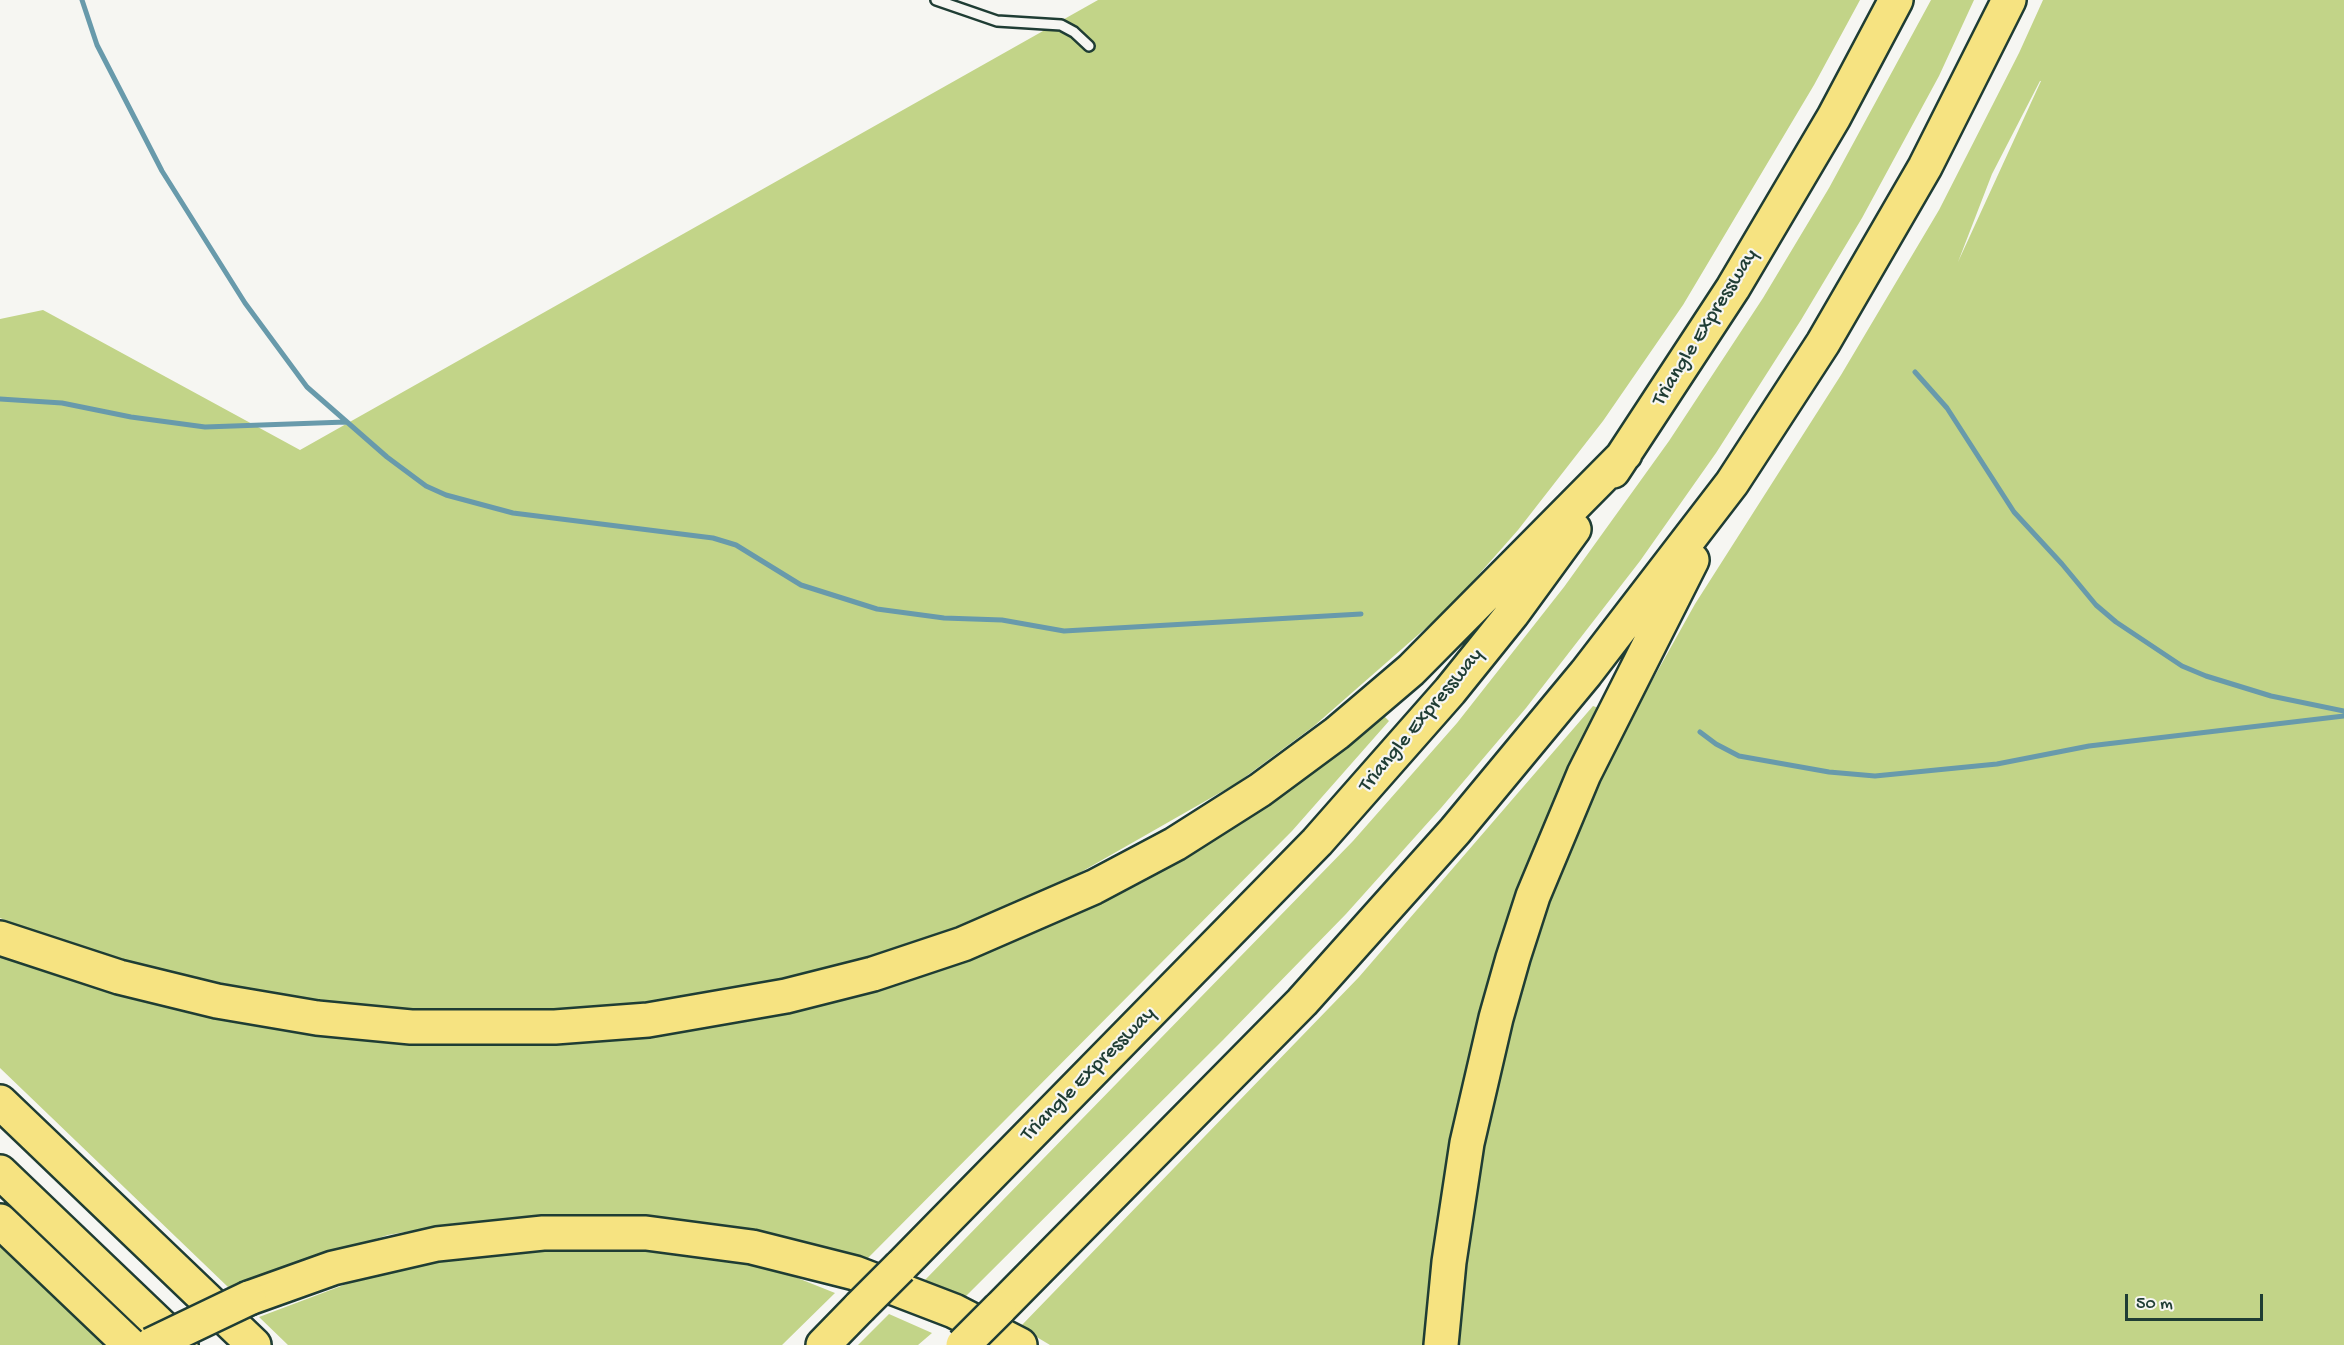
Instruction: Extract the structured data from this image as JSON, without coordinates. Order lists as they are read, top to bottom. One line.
{"streets":{"highway":["Triangle Expressway"]},"scale_bar":"50 m"}
